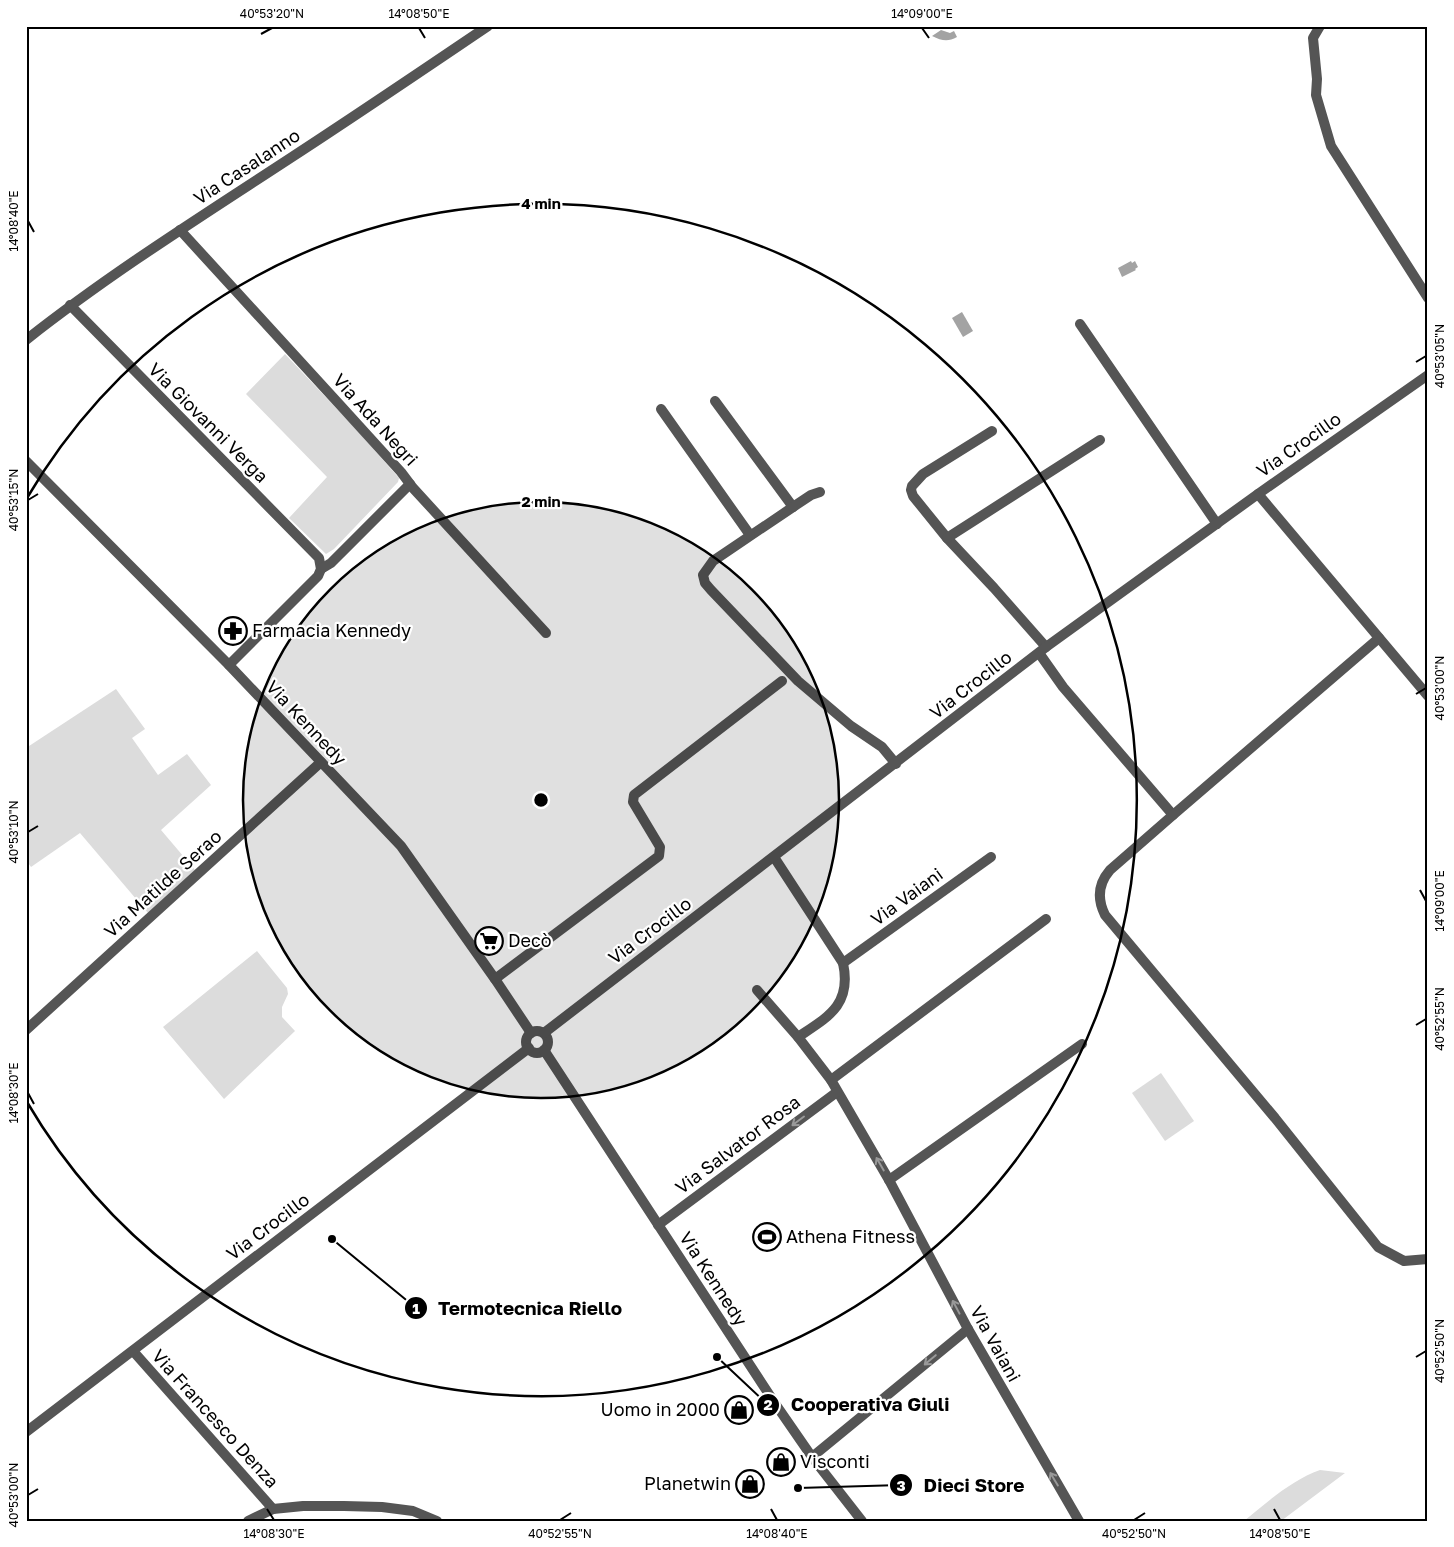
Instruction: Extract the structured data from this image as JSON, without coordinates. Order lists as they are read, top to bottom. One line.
{"streets":{"street":["Via Casalanno","Via Ada Negri","Via Giovanni Verga","Via Crocillo","Via Kennedy","Via Matilde Serao","Via Vaiani","Via Salvator Rosa","Via Francesco Denza"]},"crossings":[["Via Casalanno","Via Ada Negri"],["Via Casalanno","Via Giovanni Verga"],["Via Crocillo","Via Kennedy"],["Via Crocillo","Via Francesco Denza"],["Via Kennedy","Via Matilde Serao"],["Via Kennedy","Via Salvator Rosa"],["Via Vaiani","Via Salvator Rosa"]],"one_way":["Via Vaiani","Via Salvator Rosa"],"places":{"pharmacy":["Farmacia Kennedy"],"supermarket":["Decò"],"sports":["Athena Fitness"],"other":["Termotecnica Riello","Cooperativa Giuli","Dieci Store"],"shop":["Uomo in 2000","Visconti","Planetwin"]},"coordinates":["40°53'20\"N","14°08'50\"E","14°09'00\"E","14°08'40\"E","40°53'05\"N","40°53'15\"N","40°53'00\"N","40°53'10\"N","40°52'55\"N","14°08'30\"E","40°52'50\"N"],"rings":["4 min","2 min"]}
